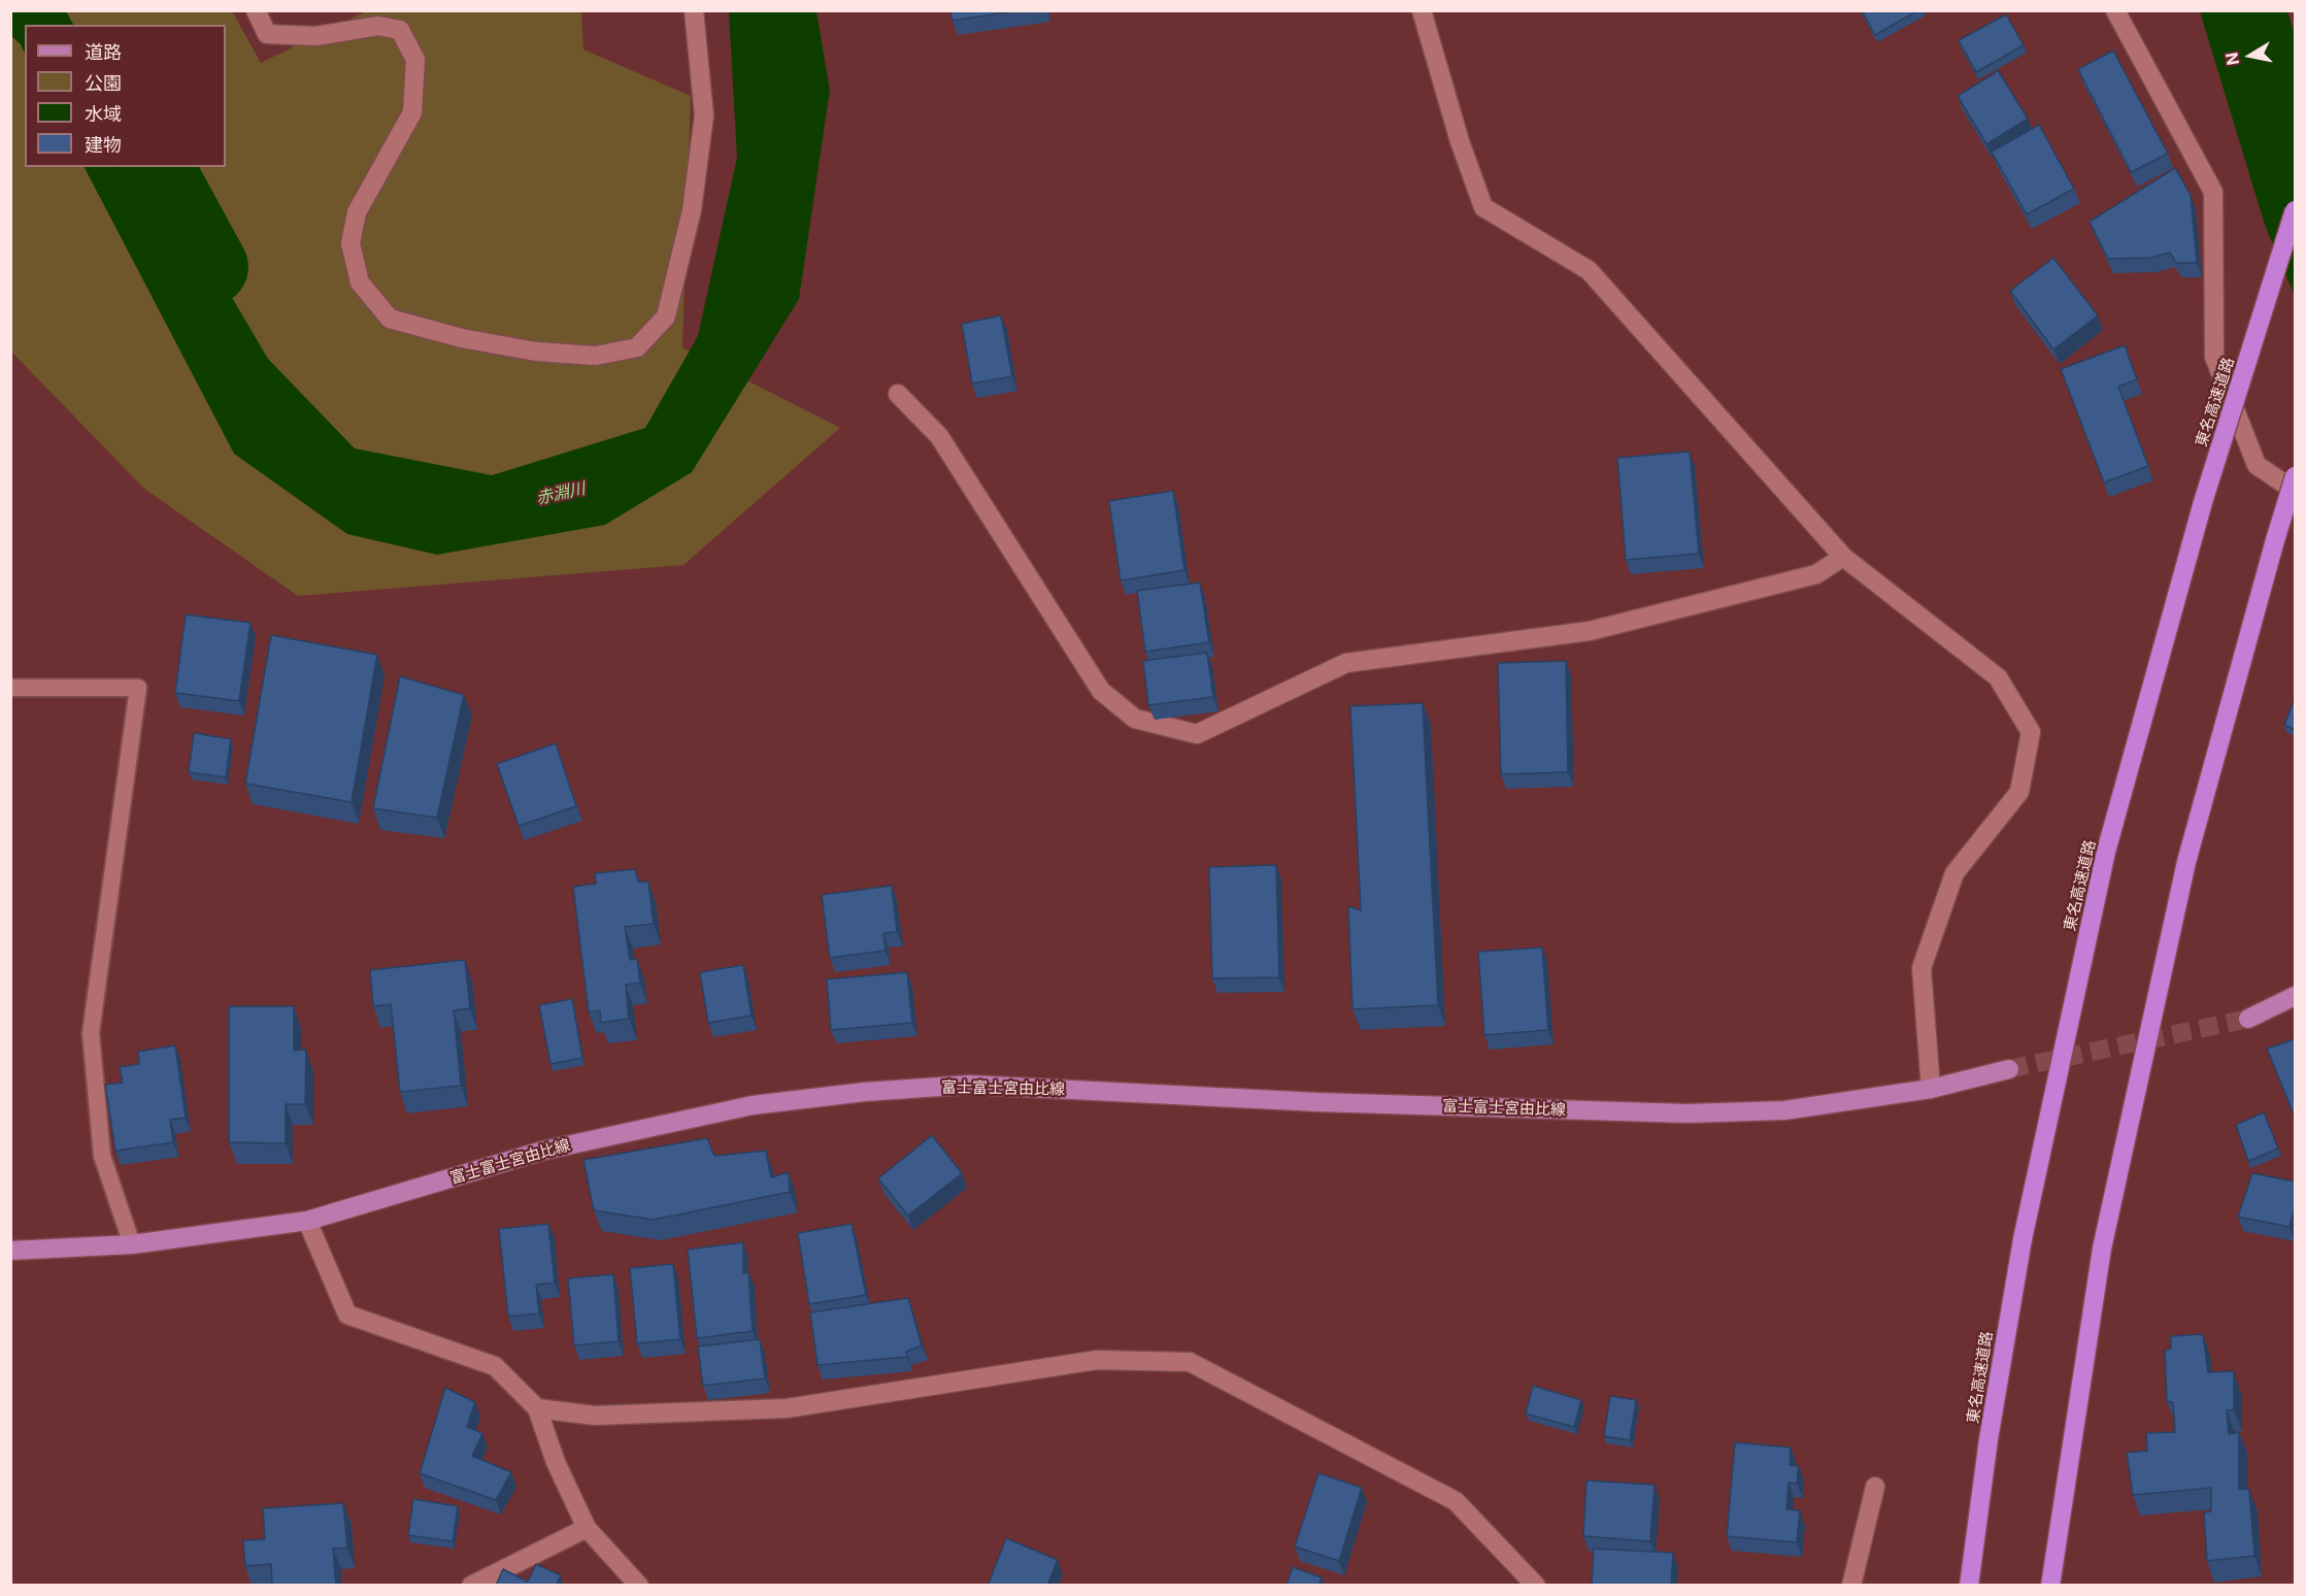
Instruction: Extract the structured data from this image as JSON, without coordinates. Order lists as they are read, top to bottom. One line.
{"streets":{"highway":["東名高速道路"],"main road":["富士富士宮由比線"]},"water":["赤淵川"],"legend":["道路","公園","水域","建物"],"north":"left"}
